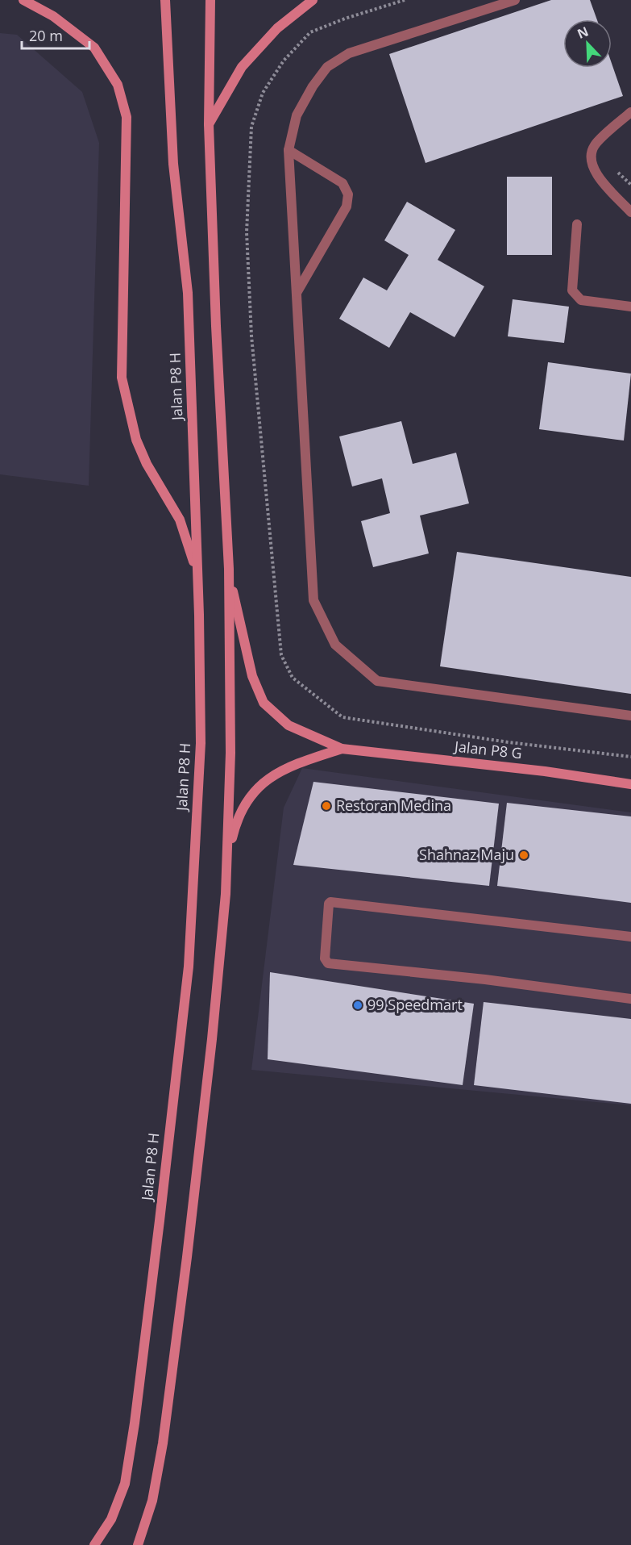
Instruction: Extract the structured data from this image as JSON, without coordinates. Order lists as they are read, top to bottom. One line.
{"streets":{"street":["Jalan P8 H","Jalan P8 G"]},"places":["Restoran Medina","Shahnaz Maju","99 Speedmart"],"scale_bar":"20 m","north":"top left"}
